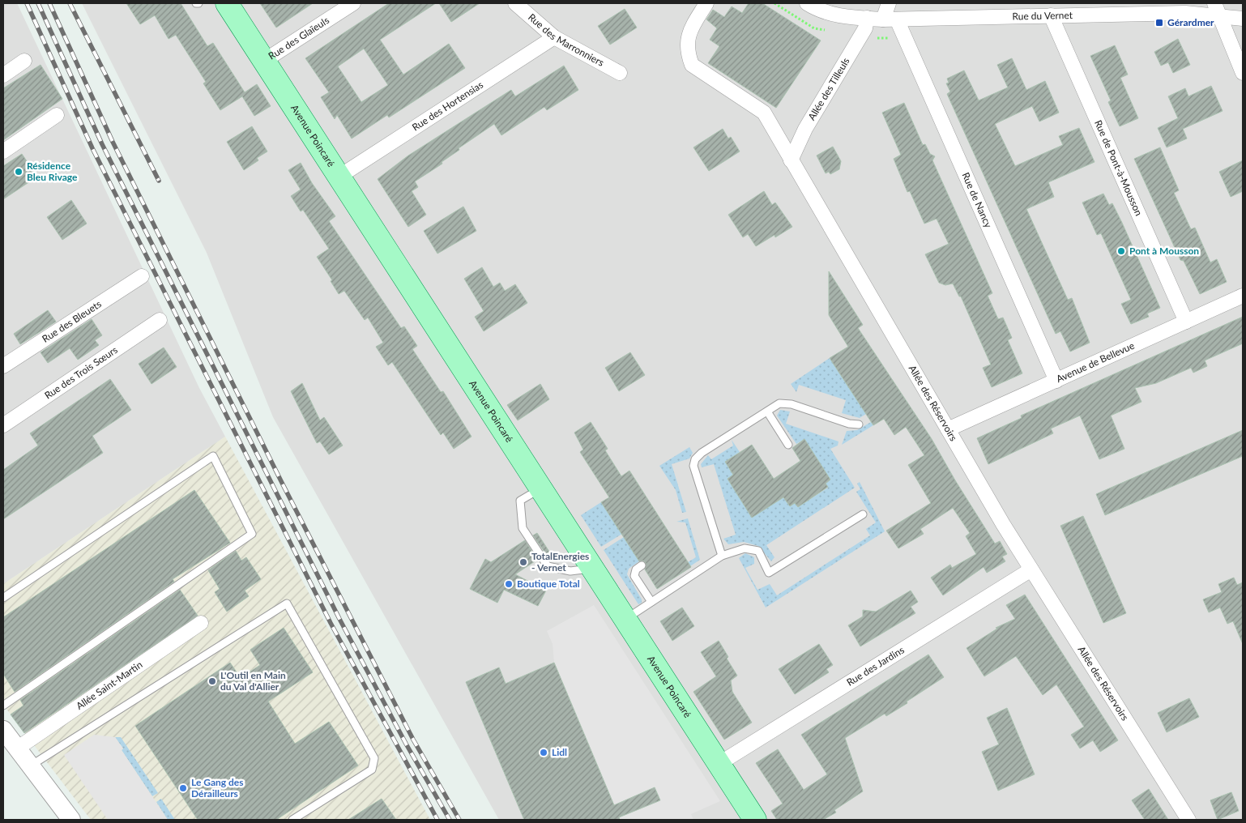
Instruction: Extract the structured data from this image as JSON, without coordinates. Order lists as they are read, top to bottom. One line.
{"streets":{"main road":["Avenue Poincaré"],"street":["Rue du Vernet","Rue des Glaïeuls","Rue des Marronniers","Allée des Tilleuls","Rue des Hortensias","Rue de Pont-à-Mousson","Rue de Nancy","Rue des Bleuets","Avenue de Bellevue","Rue des Trois Sœurs","Allée des Réservoirs","Rue des Jardins","Allée Saint-Martin"]},"crossings":[["Rue du Vernet","Allée des Tilleuls"],["Rue du Vernet","Rue de Pont-à-Mousson"],["Rue du Vernet","Rue de Nancy"],["Rue des Glaïeuls","Avenue Poincaré"],["Rue des Marronniers","Rue des Hortensias"],["Allée des Tilleuls","Allée des Réservoirs"],["Rue des Hortensias","Avenue Poincaré"],["Avenue Poincaré","Rue des Jardins"],["Rue de Pont-à-Mousson","Avenue de Bellevue"],["Rue de Nancy","Avenue de Bellevue"],["Avenue de Bellevue","Allée des Réservoirs"],["Allée des Réservoirs","Rue des Jardins"]],"places":{"transit":["Gérardmer"],"other":["Résidence Bleu Rivage","Pont à Mousson","TotalEnergies - Vernet","Boutique Total","L'Outil en Main du Val d'Allier","Lidl","Le Gang des Dérailleurs"]}}
